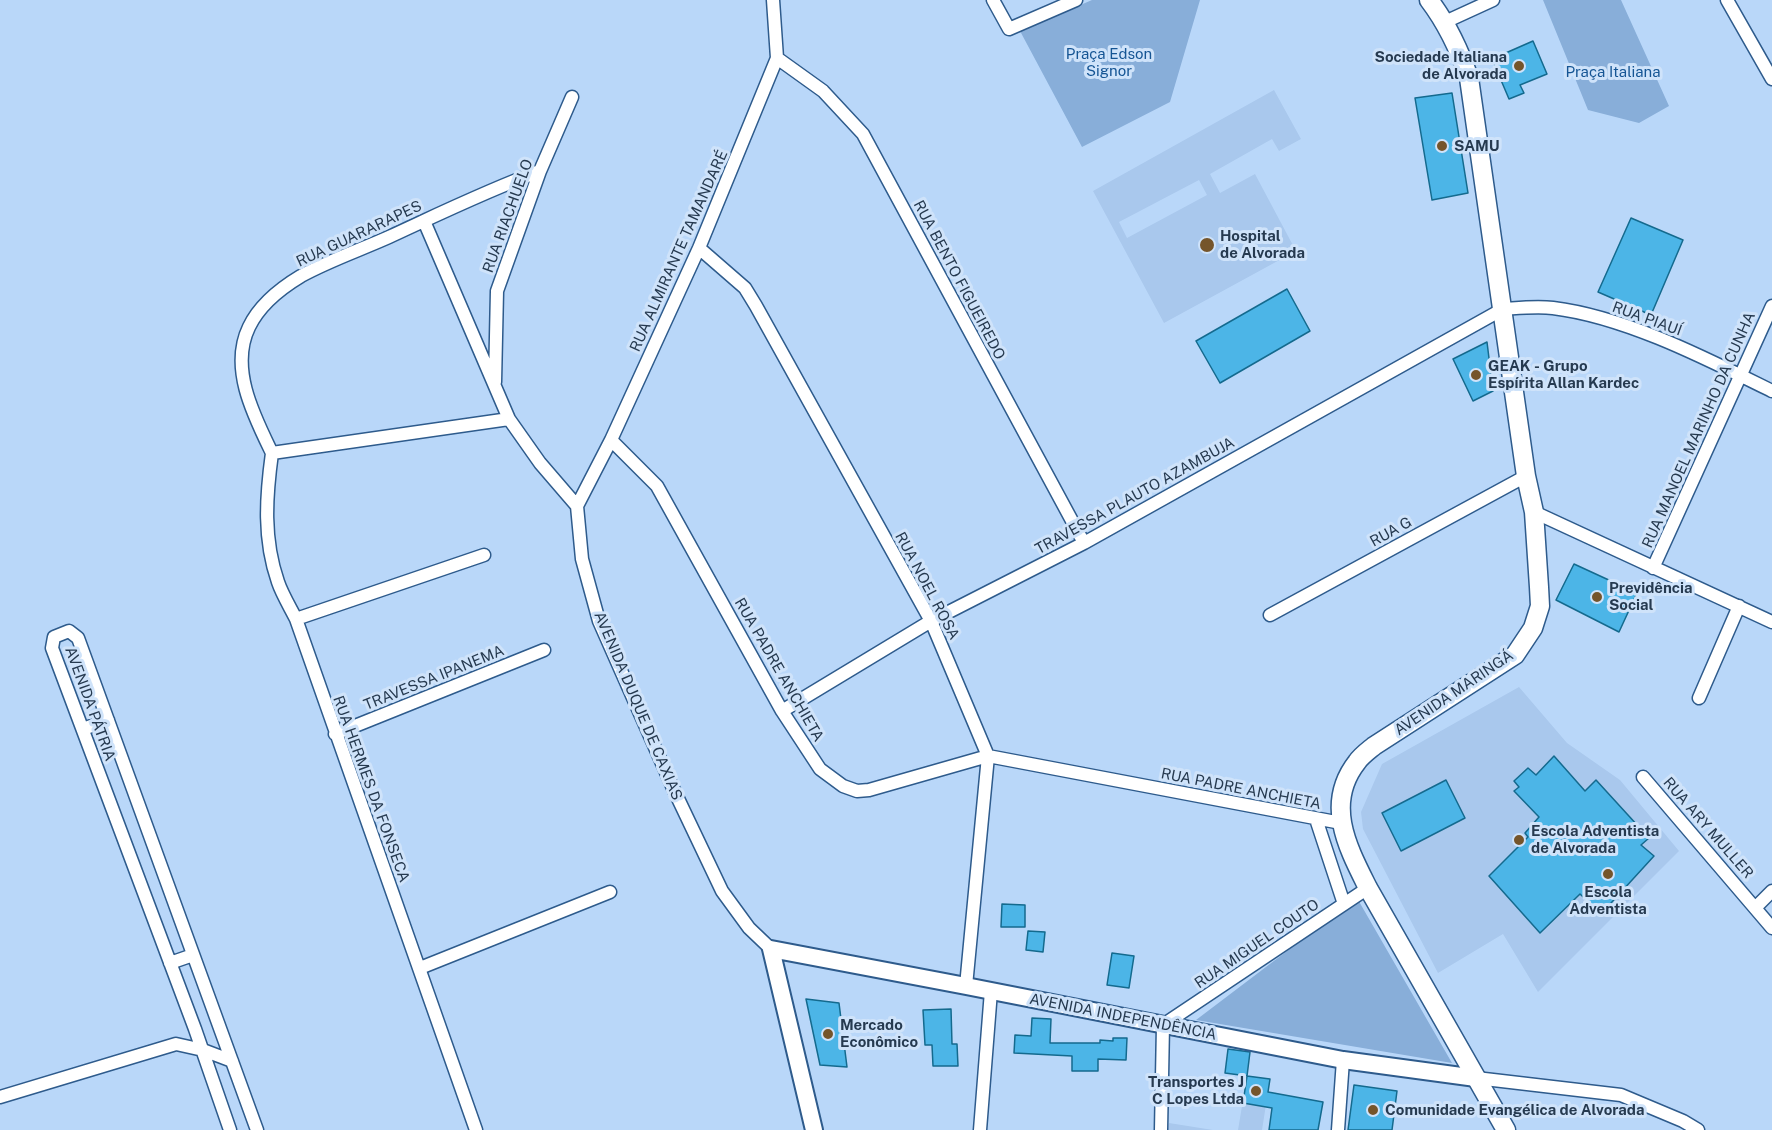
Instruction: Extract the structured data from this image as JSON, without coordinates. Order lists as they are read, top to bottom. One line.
{"streets":{"main road":["AVENIDA MARINGÁ"],"street":["RUA RIACHUELO","RUA GUARARAPES","RUA ALMIRANTE TAMANDARÉ","RUA BENTO FIGUEIREDO","RUA PIAUÍ","RUA MANOEL MARINHO DA CUNHA","TRAVESSA PLAUTO AZAMBUJA","RUA G","RUA NOEL ROSA","RUA PADRE ANCHIETA","TRAVESSA IPANEMA","AVENIDA PÁTRIA","AVENIDA DUQUE DE CAXIAS","RUA HERMES DA FONSECA","RUA ARY MULLER","RUA MIGUEL COUTO","AVENIDA INDEPENDÊNCIA"]},"crossings":[["RUA RIACHUELO","RUA GUARARAPES"],["RUA GUARARAPES","RUA HERMES DA FONSECA"],["RUA ALMIRANTE TAMANDARÉ","RUA BENTO FIGUEIREDO"],["RUA ALMIRANTE TAMANDARÉ","RUA NOEL ROSA"],["RUA ALMIRANTE TAMANDARÉ","RUA PADRE ANCHIETA"],["RUA ALMIRANTE TAMANDARÉ","AVENIDA DUQUE DE CAXIAS"],["RUA BENTO FIGUEIREDO","TRAVESSA PLAUTO AZAMBUJA"],["RUA PIAUÍ","RUA MANOEL MARINHO DA CUNHA"],["RUA PIAUÍ","TRAVESSA PLAUTO AZAMBUJA"],["RUA PIAUÍ","AVENIDA MARINGÁ"],["TRAVESSA PLAUTO AZAMBUJA","RUA NOEL ROSA"],["TRAVESSA PLAUTO AZAMBUJA","RUA PADRE ANCHIETA"],["TRAVESSA PLAUTO AZAMBUJA","AVENIDA MARINGÁ"],["RUA G","AVENIDA MARINGÁ"],["RUA NOEL ROSA","RUA PADRE ANCHIETA"],["RUA NOEL ROSA","AVENIDA INDEPENDÊNCIA"],["RUA PADRE ANCHIETA","AVENIDA MARINGÁ"],["TRAVESSA IPANEMA","RUA HERMES DA FONSECA"],["AVENIDA MARINGÁ","RUA MIGUEL COUTO"],["AVENIDA MARINGÁ","AVENIDA INDEPENDÊNCIA"],["AVENIDA DUQUE DE CAXIAS","AVENIDA INDEPENDÊNCIA"],["RUA MIGUEL COUTO","AVENIDA INDEPENDÊNCIA"]],"parks":["Praça Edson Signor","Praça Italiana"],"places":["Sociedade Italiana de Alvorada","SAMU","Hospital de Alvorada","GEAK - Grupo Espírita Allan Kardec","Previdência Social","Escola Adventista de Alvorada","Escola Adventista","Mercado Econômico","Transportes J C Lopes Ltda","Comunidade Evangélica de Alvorada"]}
